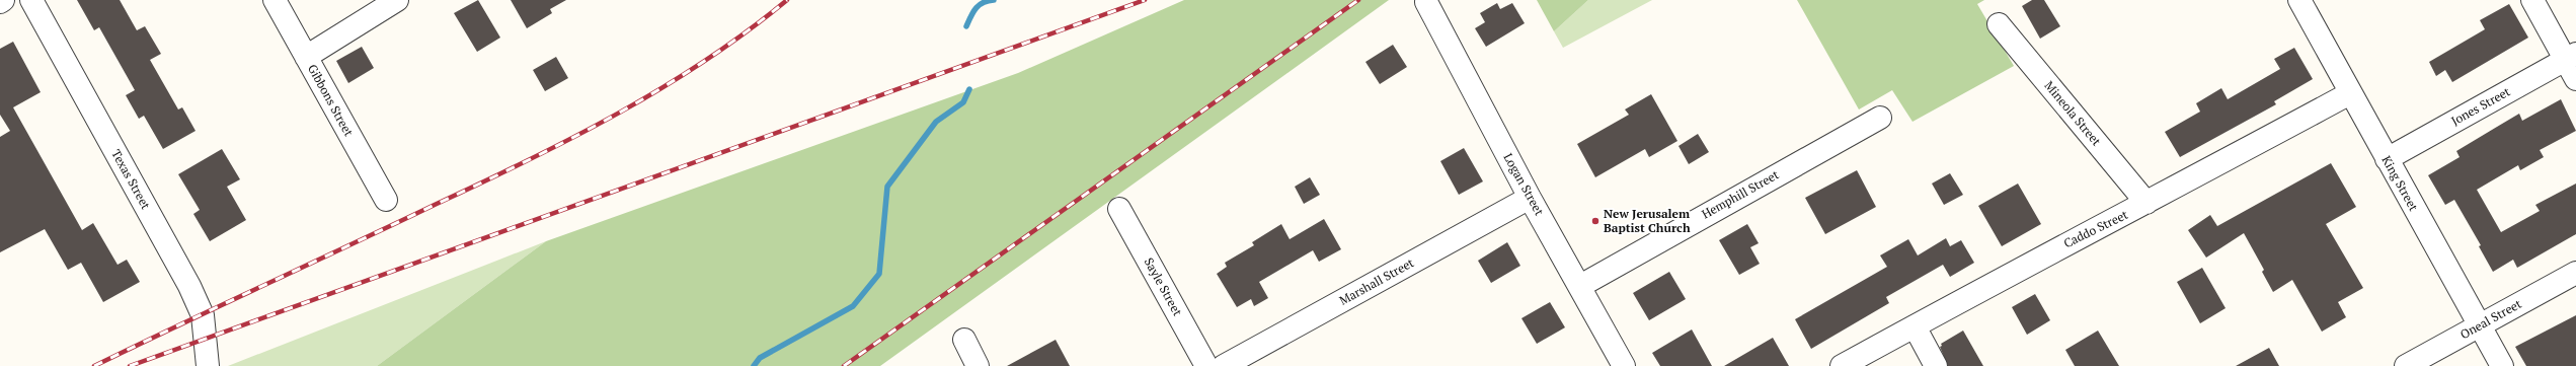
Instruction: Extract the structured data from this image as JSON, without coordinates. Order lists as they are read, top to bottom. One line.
{"streets":{"street":["Gibbons Street","Jones Street","Mineola Street","Texas Street","King Street","Logan Street","Hemphill Street","Caddo Street","Marshall Street","Sayle Street","Oneal Street"]},"crossings":[["Jones Street","King Street"],["Mineola Street","Caddo Street"],["King Street","Caddo Street"],["King Street","Oneal Street"],["Logan Street","Hemphill Street"],["Logan Street","Marshall Street"]],"places":["New Jerusalem Baptist Church"]}
